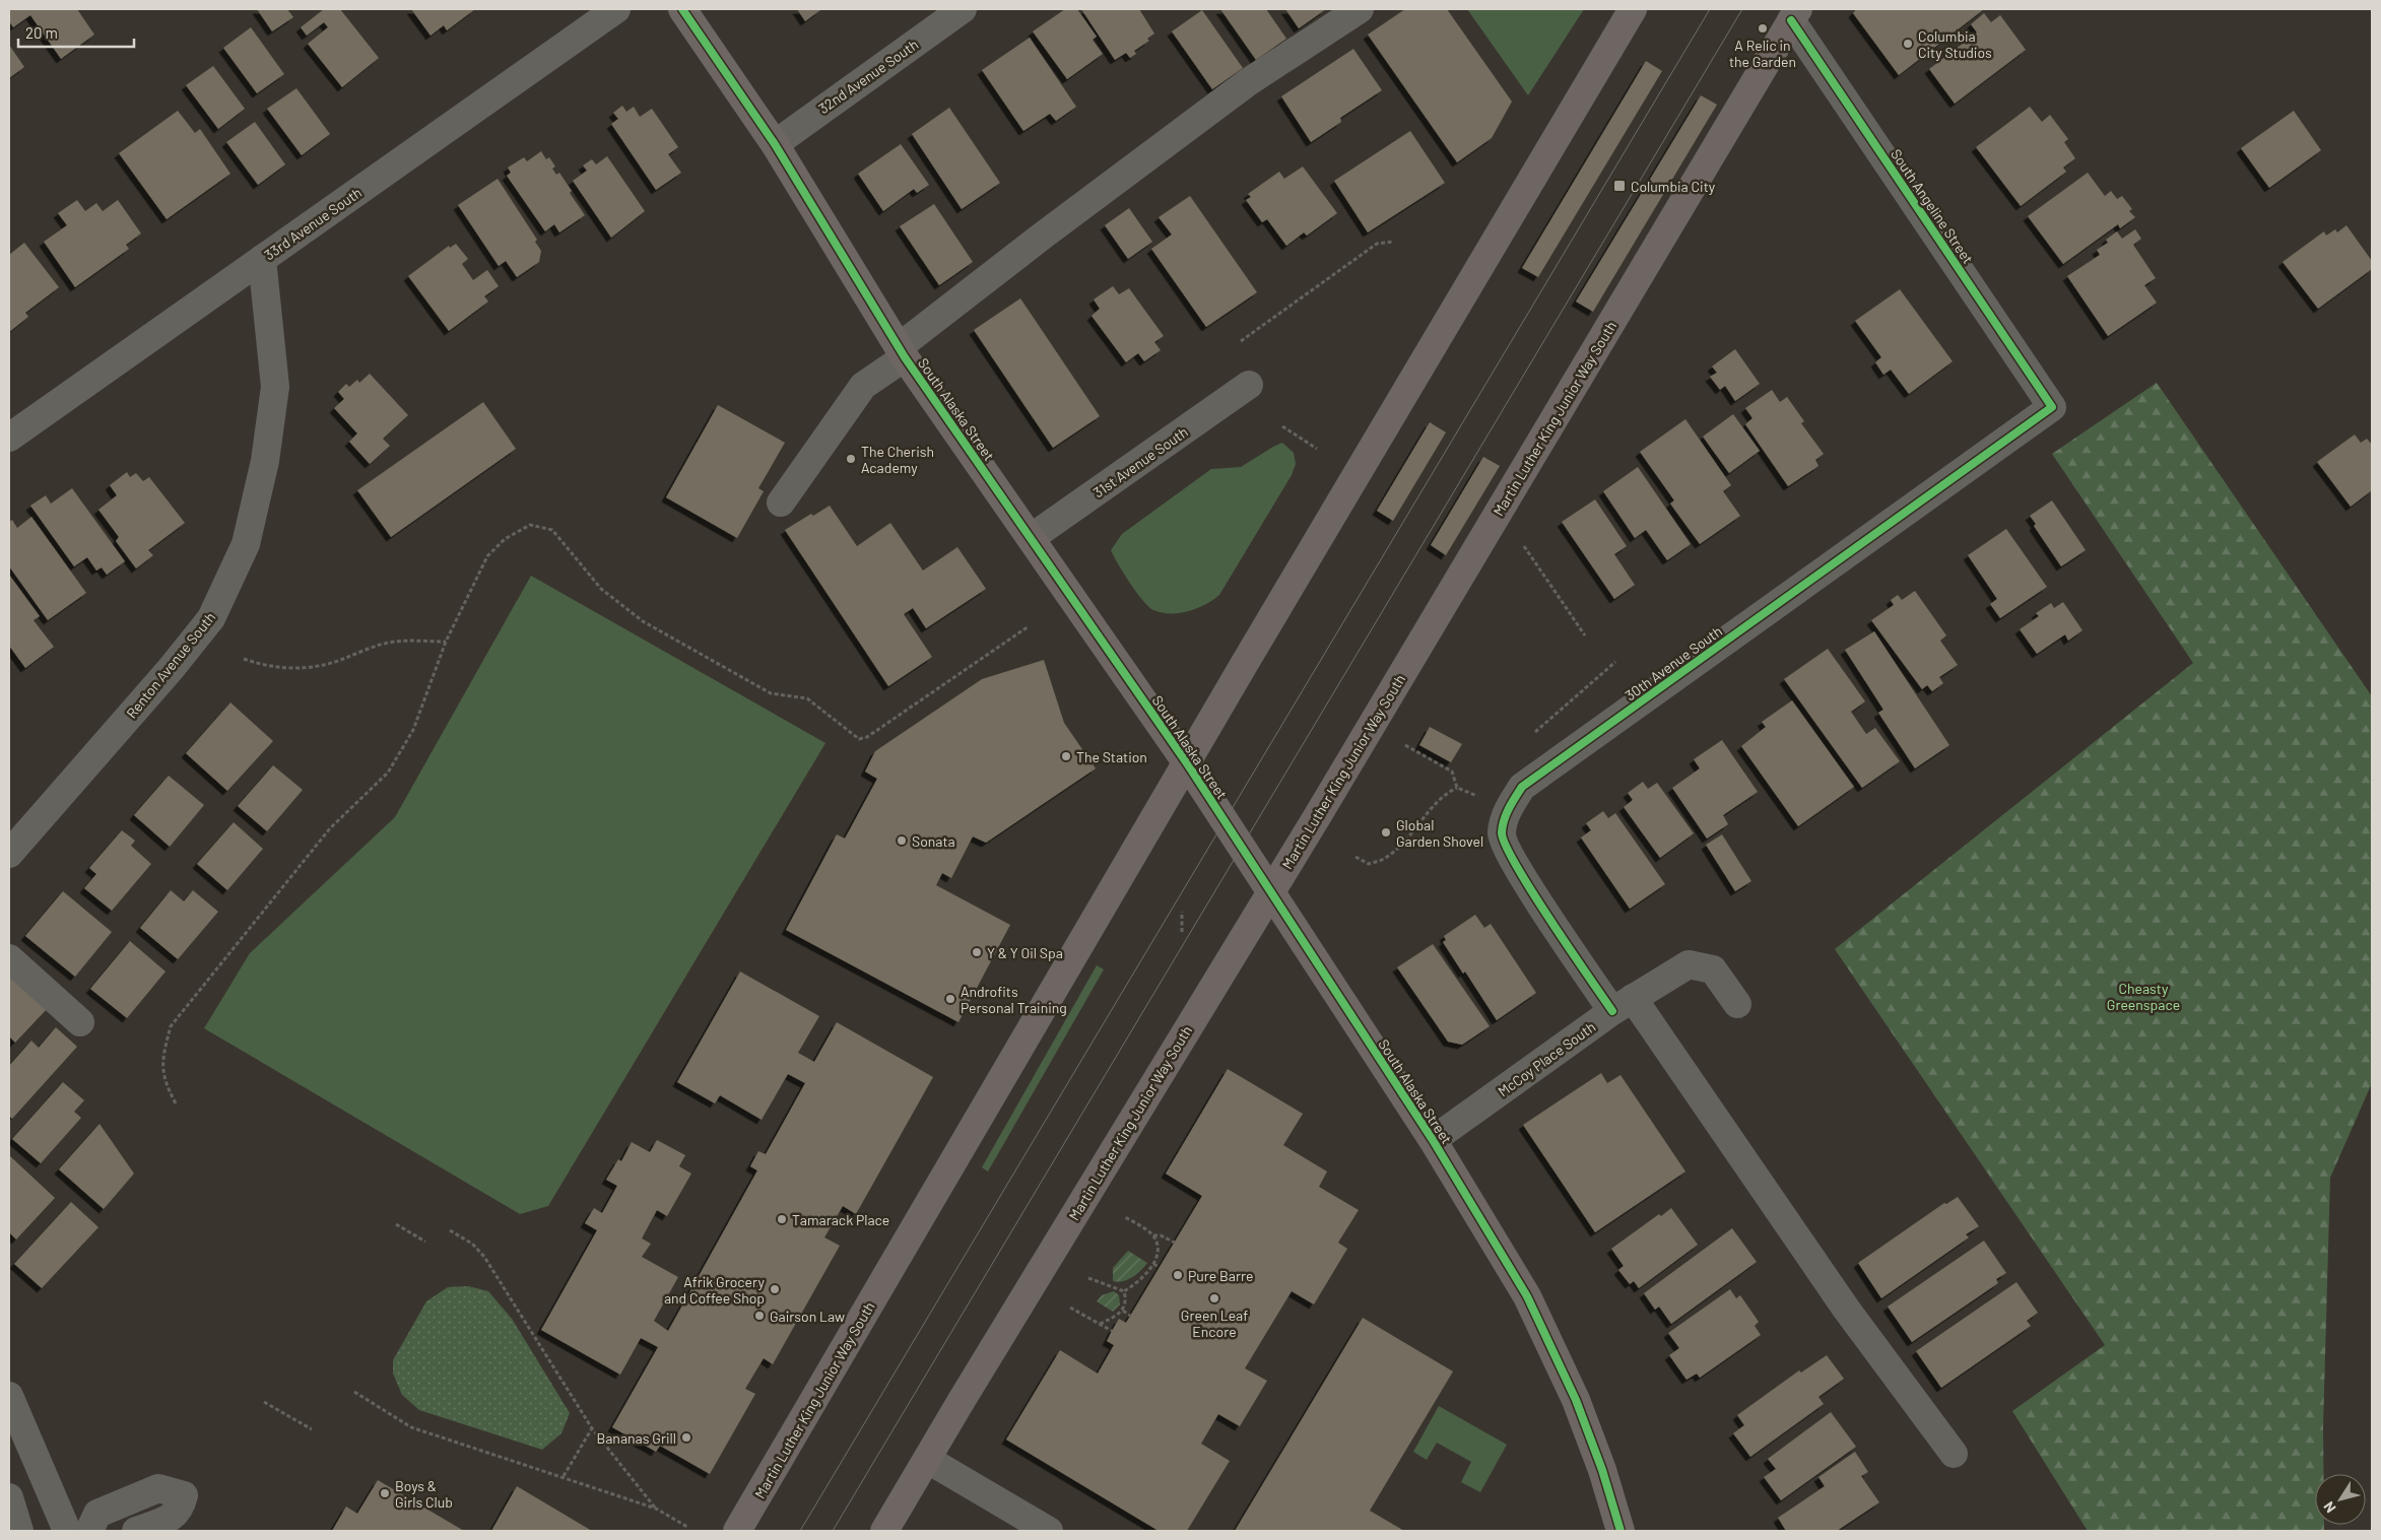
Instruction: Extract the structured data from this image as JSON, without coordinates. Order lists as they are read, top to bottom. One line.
{"streets":{"main road":["South Alaska Street","Martin Luther King Junior Way South"],"street":["32nd Avenue South","South Angeline Street","33rd Avenue South","31st Avenue South","30th Avenue South","Renton Avenue South","McCoy Place South"]},"crossings":[["32nd Avenue South","South Alaska Street"],["South Angeline Street","Martin Luther King Junior Way South"],["South Angeline Street","30th Avenue South"],["33rd Avenue South","Renton Avenue South"],["South Alaska Street","Martin Luther King Junior Way South"],["South Alaska Street","31st Avenue South"],["South Alaska Street","McCoy Place South"],["30th Avenue South","McCoy Place South"]],"parks":["Cheasty Greenspace"],"places":{"other":["A Relic in the Garden","Columbia City Studios","The Cherish Academy","The Station","Global Garden Shovel","Sonata","Y & Y Oil Spa","Androfits Personal Training","Tamarack Place","Pure Barre","Afrik Grocery and Coffee Shop","Green Leaf Encore","Gairson Law","Bananas Grill","Boys & Girls Club"],"transit":["Columbia City"]},"scale_bar":"20 m","north":"bottom left"}
